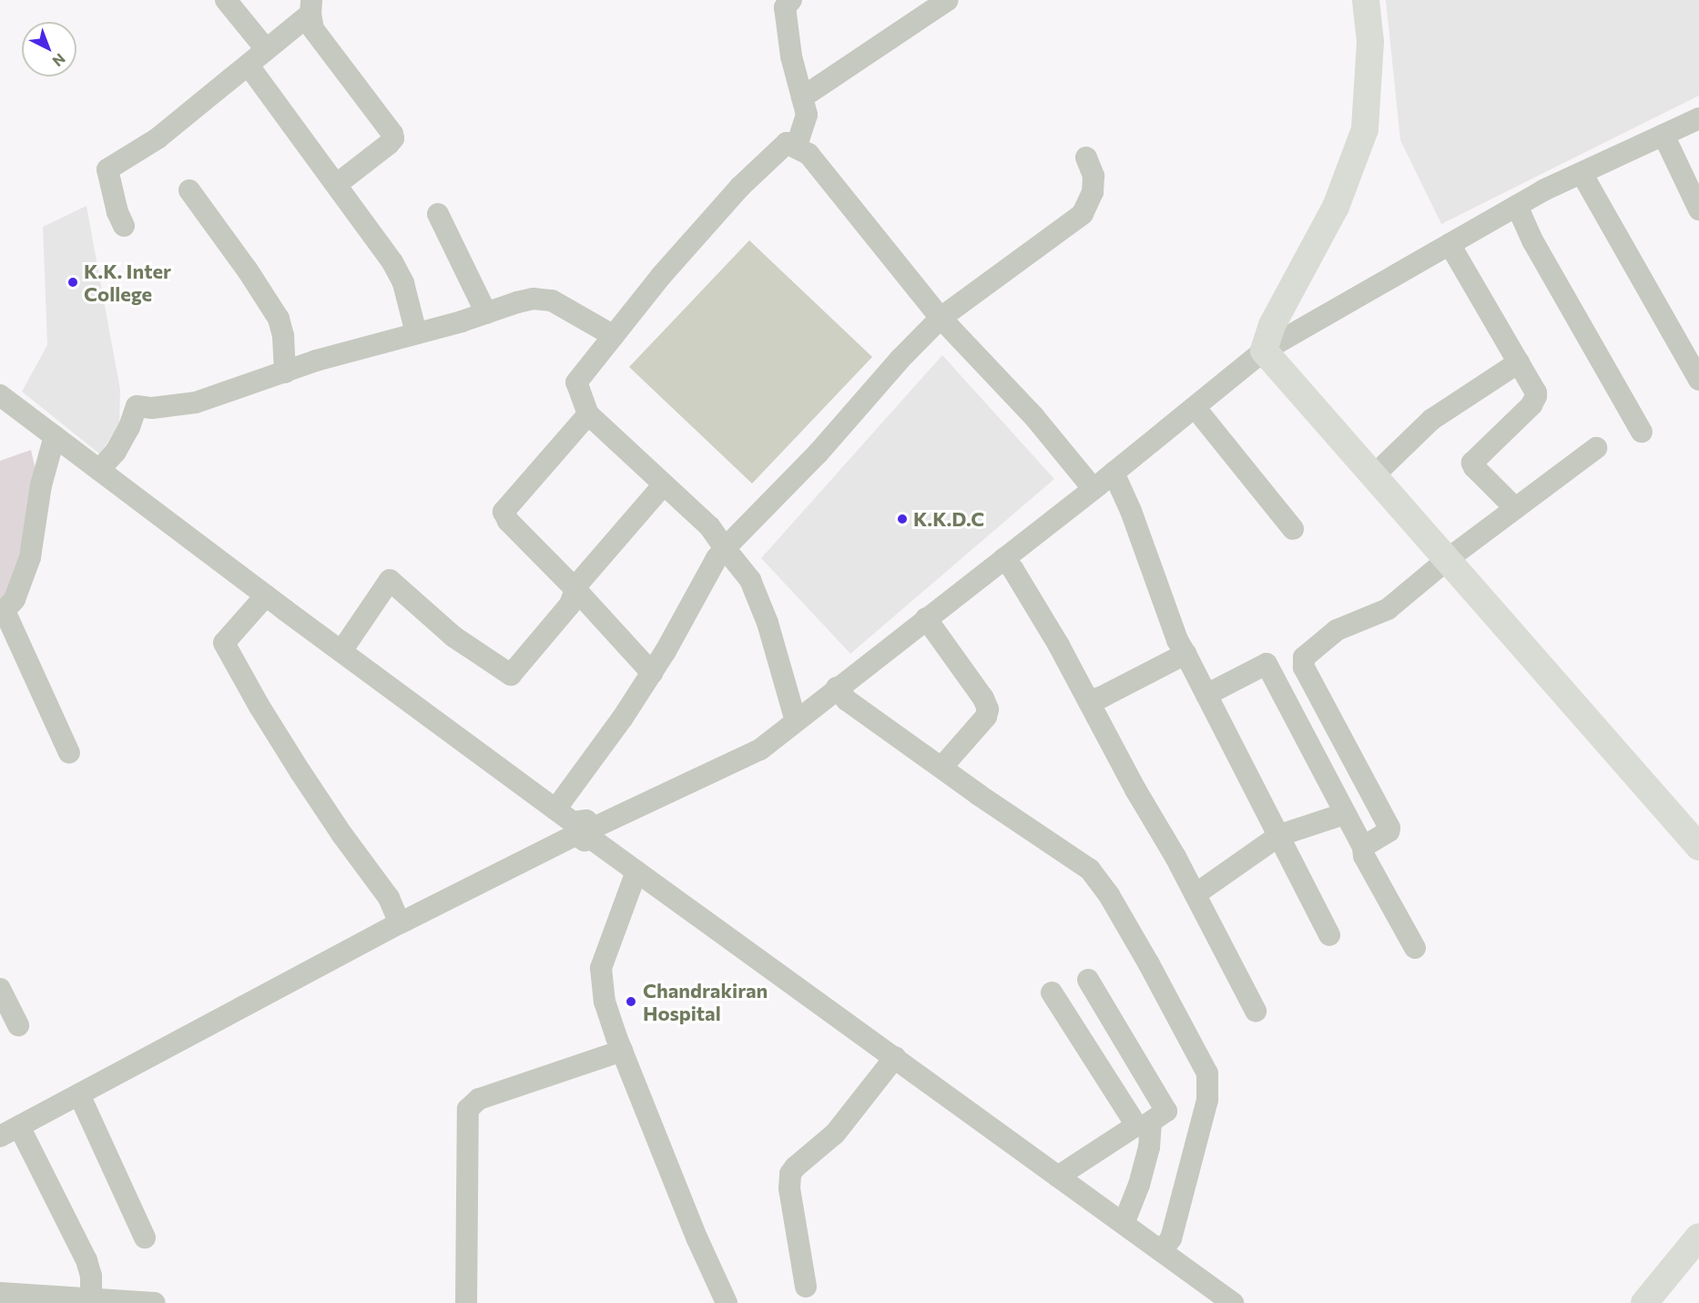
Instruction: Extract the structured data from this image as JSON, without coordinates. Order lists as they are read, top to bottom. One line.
{"places":["K.K. Inter College","K.K.D.C","Chandrakiran Hospital"],"north":"bottom right"}
